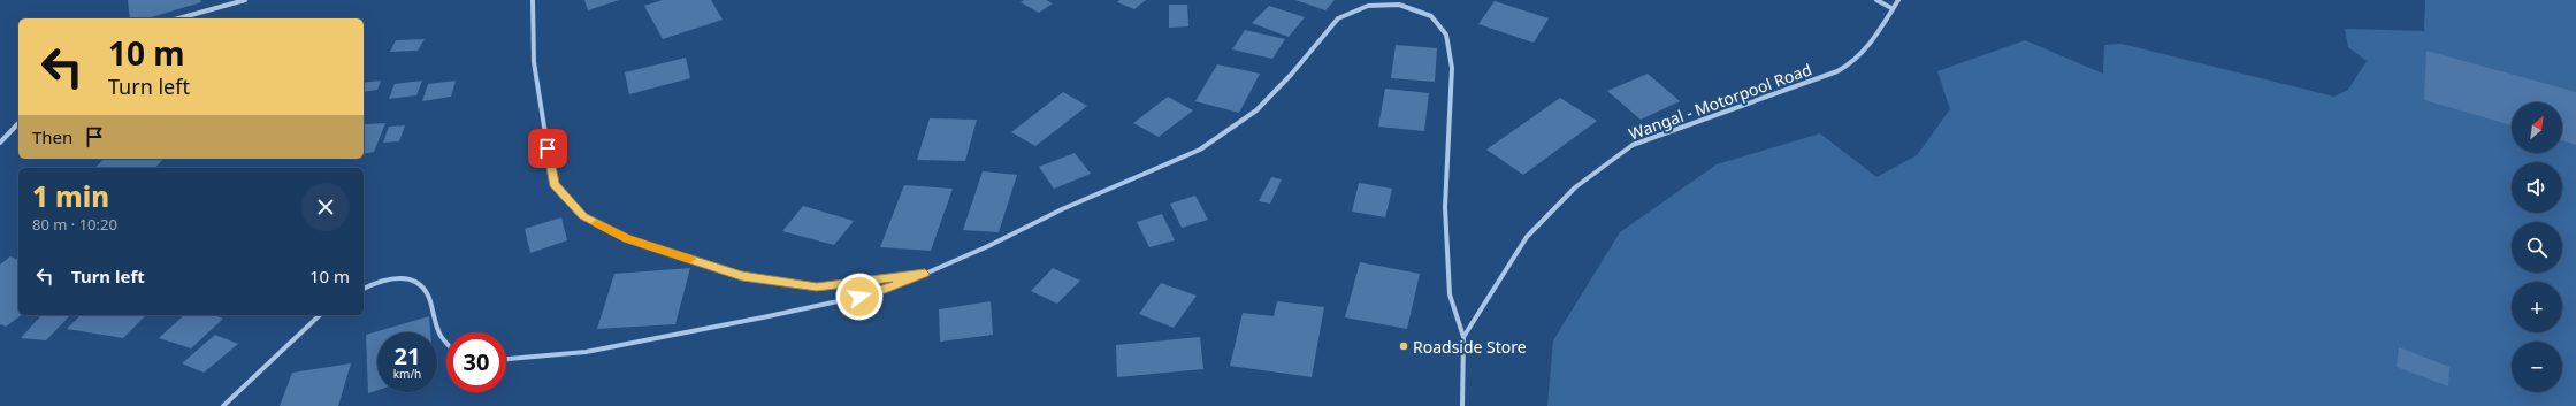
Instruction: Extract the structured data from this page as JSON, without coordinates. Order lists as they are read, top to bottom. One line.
{"streets":{"street":["Wangal - Motorpool Road"]},"places":["Roadside Store"],"north":"top right","page":{"turn":["10 m","Turn left"],"map_buttons":["+","−"],"then":"Then","heading":["1 min","80 m · 10:20"],"list":[{"name":"Turn left","value":"10 m"}],"speed":"21 km/h","limit":"30"}}
